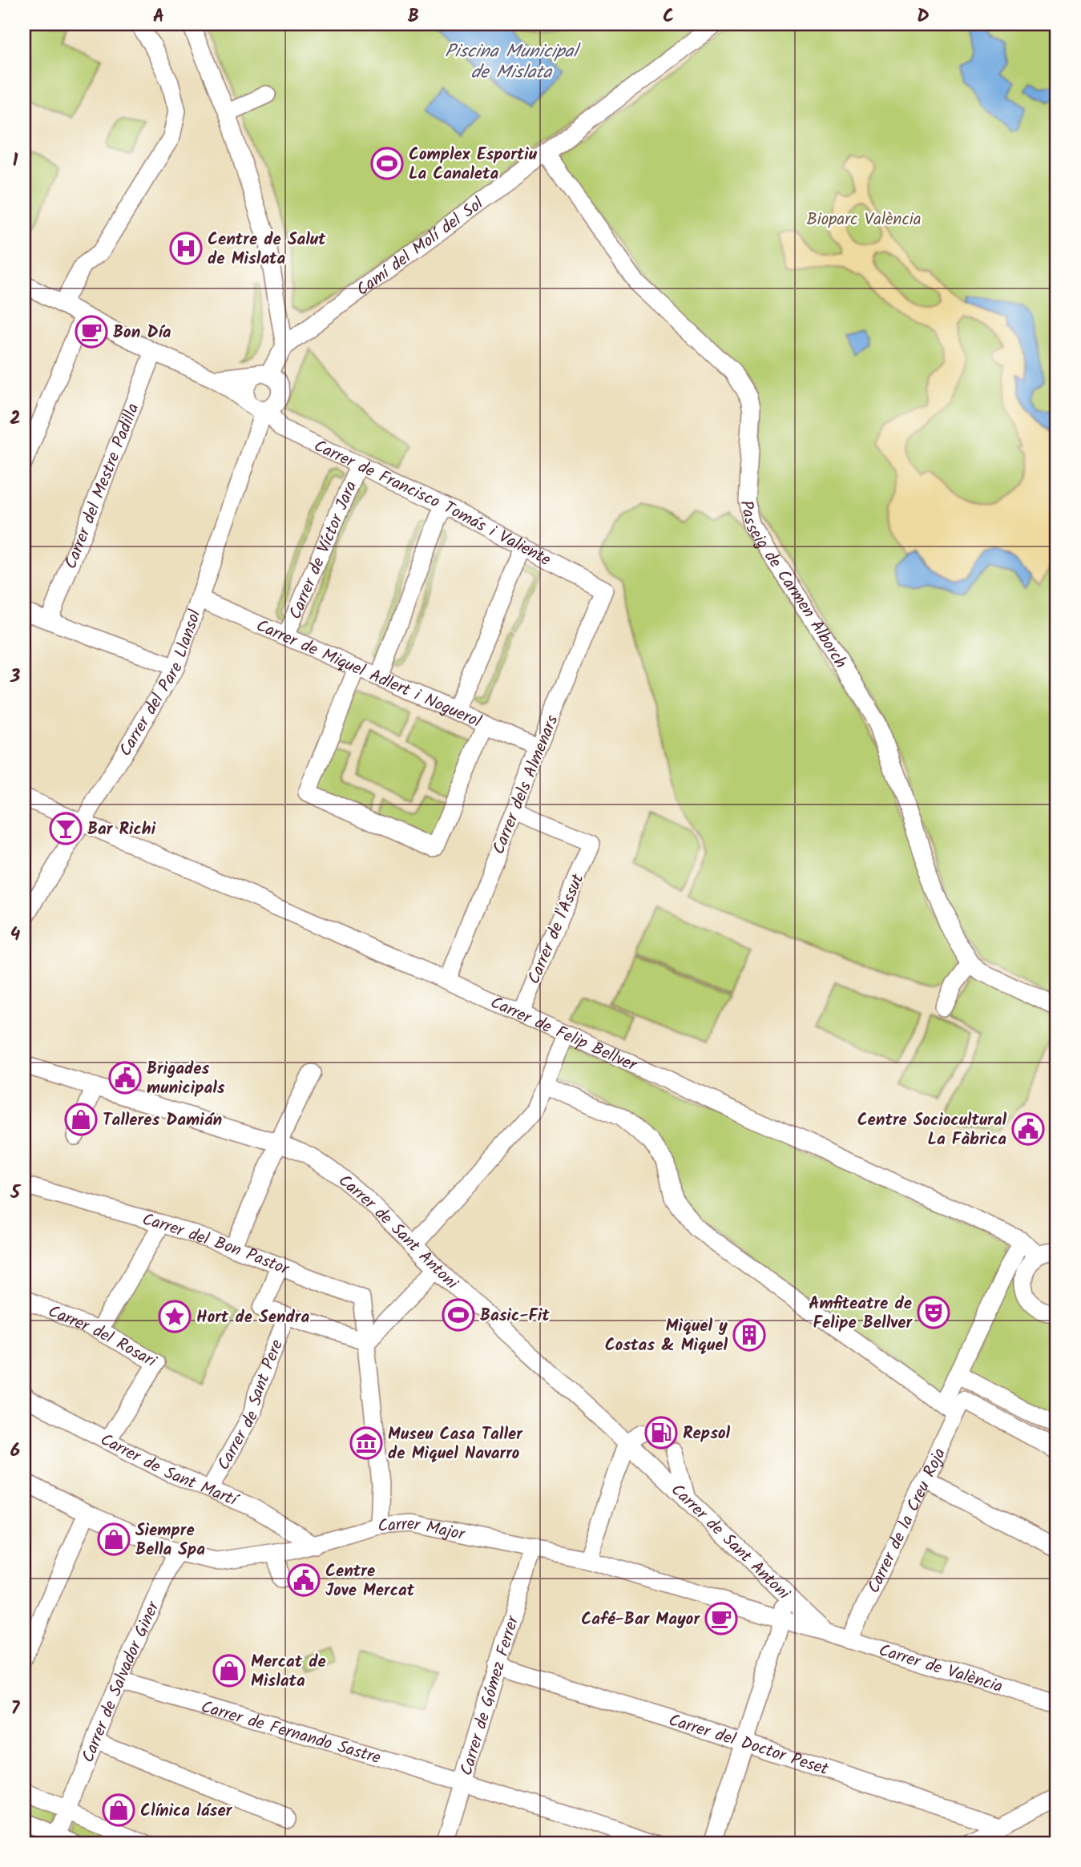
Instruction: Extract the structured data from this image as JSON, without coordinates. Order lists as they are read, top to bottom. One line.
{"streets":{"street":["Camí del Molí del Sol","Carrer del Mestre Padilla","Carrer de Francisco Tomás i Valiente","Carrer de Víctor Jara","Passeig de Carmen Alborch","Carrer de Miquel Adlert i Noguerol","Carrer del Pare Llansol","Carrer dels Almenars","Carrer de l'Assut","Carrer de Felip Bellver","Carrer de Sant Antoni","Carrer del Bon Pastor","Carrer del Rosari","Carrer de Sant Pere","Carrer de Sant Martí","Carrer de la Creu Roja","Carrer Major","Carrer de València","Carrer de Salvador Giner","Carrer de Gómez Ferrer","Carrer de Fernando Sastre","Carrer del Doctor Peset"]},"crossings":[["Camí del Molí del Sol","Passeig de Carmen Alborch"],["Carrer del Mestre Padilla","Carrer de Francisco Tomás i Valiente"],["Carrer de Francisco Tomás i Valiente","Carrer de Víctor Jara"],["Carrer de Francisco Tomás i Valiente","Carrer del Pare Llansol"],["Carrer de Francisco Tomás i Valiente","Carrer dels Almenars"],["Carrer de Víctor Jara","Carrer de Miquel Adlert i Noguerol"],["Carrer de Miquel Adlert i Noguerol","Carrer del Pare Llansol"],["Carrer de Miquel Adlert i Noguerol","Carrer dels Almenars"],["Carrer del Pare Llansol","Carrer de Felip Bellver"],["Carrer dels Almenars","Carrer de l'Assut"],["Carrer dels Almenars","Carrer de Felip Bellver"],["Carrer de l'Assut","Carrer de Felip Bellver"],["Carrer de Felip Bellver","Carrer de la Creu Roja"],["Carrer de Sant Antoni","Carrer Major"],["Carrer de Sant Antoni","Carrer de València"],["Carrer del Rosari","Carrer de Sant Martí"],["Carrer de Sant Pere","Carrer de Sant Martí"],["Carrer de Sant Martí","Carrer Major"],["Carrer de la Creu Roja","Carrer de València"],["Carrer Major","Carrer de València"],["Carrer Major","Carrer de Salvador Giner"],["Carrer Major","Carrer de Gómez Ferrer"],["Carrer de Salvador Giner","Carrer de Fernando Sastre"],["Carrer de Gómez Ferrer","Carrer de Fernando Sastre"],["Carrer de Gómez Ferrer","Carrer del Doctor Peset"]],"water":["Piscina Municipal de Mislata"],"parks":["Bioparc València"],"places":{"sports":["Complex Esportiu La Canaleta","Basic-Fit"],"hospital":["Centre de Salut de Mislata"],"cafe":["Bon Día","Café-Bar Mayor"],"bar":["Bar Richi"],"public building":["Brigades municipals","Centre Sociocultural La Fàbrica","Centre Jove Mercat"],"shop":["Talleres Damián","Siempre Bella Spa","Mercat de Mislata","Clínica láser"],"theatre":["Amfiteatre de Felipe Bellver"],"place":["Hort de Sendra"],"building":["Miquel y Costas & Miquel"],"fuel station":["Repsol"],"museum":["Museu Casa Taller de Miquel Navarro"]},"grid":{"columns":["A","B","C","D"],"rows":["1","2","3","4","5","6","7"]}}
